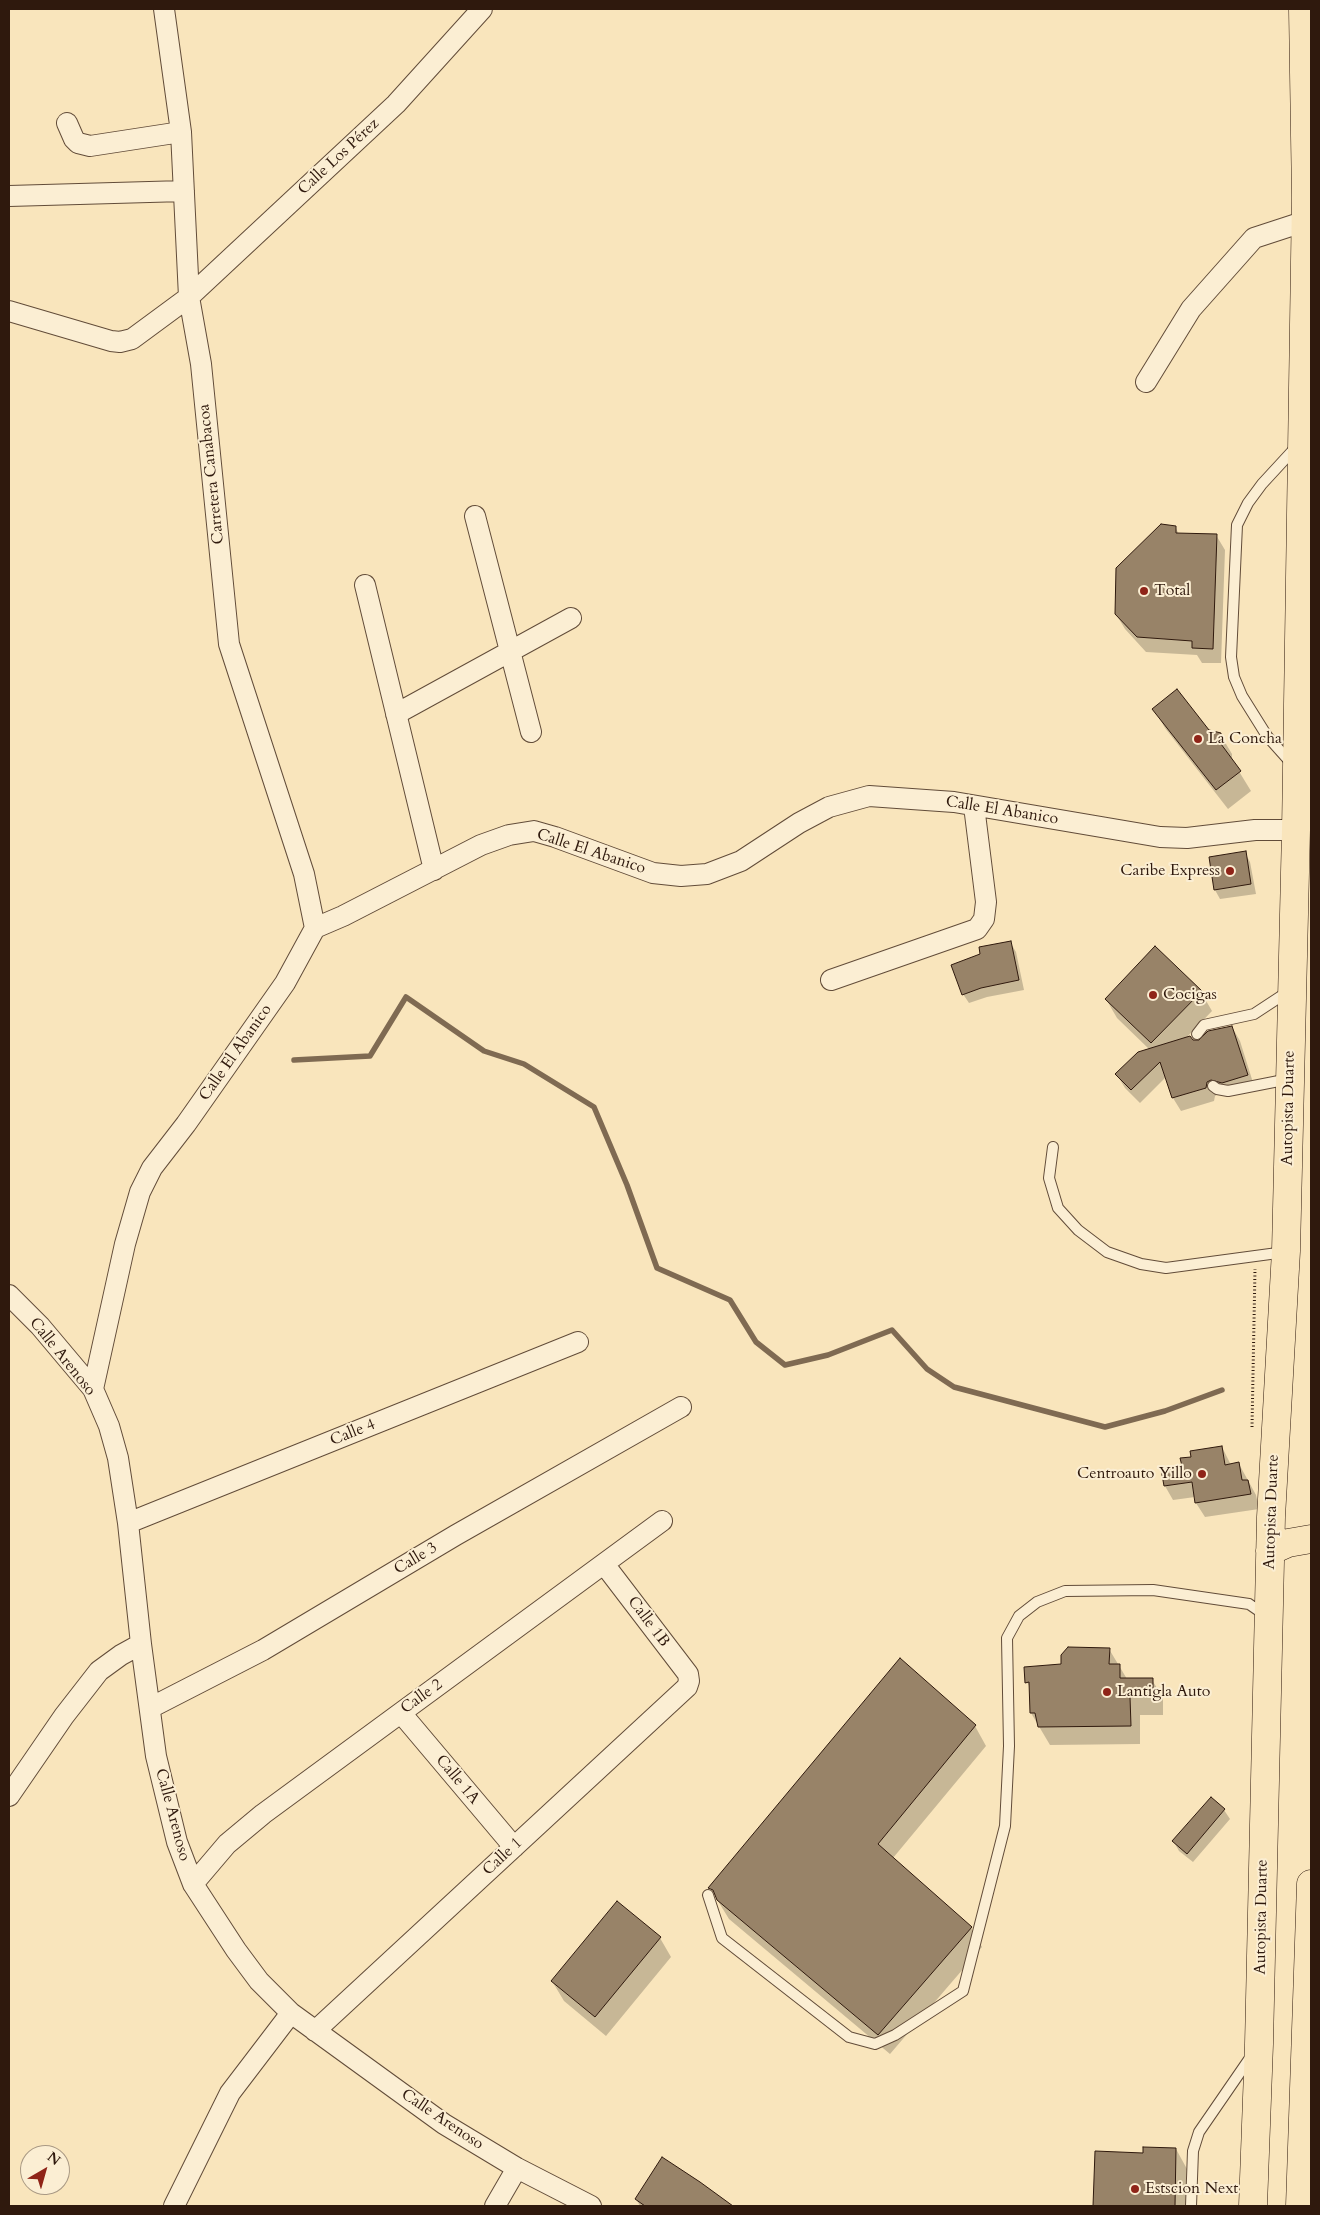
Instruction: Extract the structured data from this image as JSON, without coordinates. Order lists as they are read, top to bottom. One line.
{"streets":{"highway":["Autopista Duarte"],"street":["Calle Los Pérez","Carretera Canabacoa","Calle El Abanico","Calle Arenoso","Calle 4","Calle 3","Calle 1B","Calle 2","Calle 1A","Calle 1"]},"crossings":[["Calle Los Pérez","Carretera Canabacoa"],["Carretera Canabacoa","Calle El Abanico"],["Calle El Abanico","Autopista Duarte"],["Calle El Abanico","Calle Arenoso"],["Calle Arenoso","Calle 4"],["Calle Arenoso","Calle 3"],["Calle Arenoso","Calle 2"],["Calle Arenoso","Calle 1"],["Calle 1B","Calle 2"],["Calle 1B","Calle 1"],["Calle 2","Calle 1A"],["Calle 1A","Calle 1"]],"places":["Total","La Concha","Caribe Express","Cocigas","Centroauto Yillo","Lantigla Auto","Estscion Next"],"north":"top right"}
